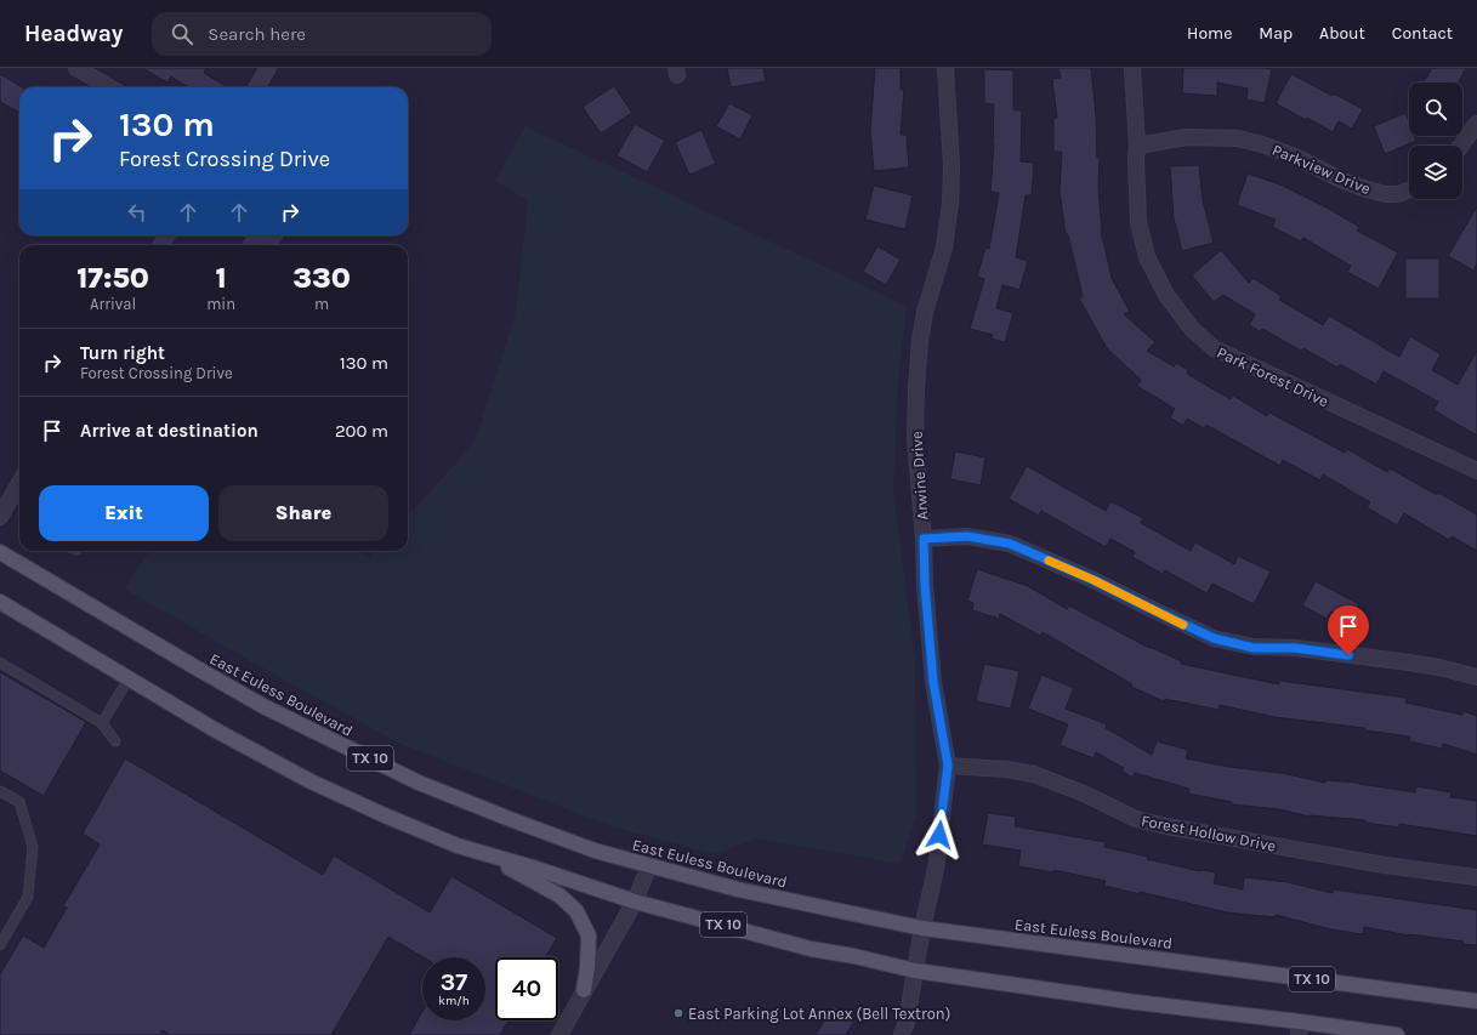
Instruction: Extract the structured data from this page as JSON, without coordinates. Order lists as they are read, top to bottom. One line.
{"streets":{"main road":["East Euless Boulevard","TX 10"],"street":["Parkview Drive","Park Forest Drive","Arwine Drive","Forest Hollow Drive"]},"crossings":[["Parkview Drive","Park Forest Drive"],["Arwine Drive","East Euless Boulevard"],["Arwine Drive","TX 10"],["Arwine Drive","Forest Hollow Drive"]],"places":["East Parking Lot Annex (Bell Textron)"],"page":{"header":"Headway","search":"Search here","nav":["Home","Map","About","Contact"],"turn":["130 m","Forest Crossing Drive"],"eta":["17:50","Arrival","1","min","330","m"],"list":[{"name":"Turn right","note":"Forest Crossing Drive","value":"130 m"},{"name":"Arrive at destination","value":"200 m"}],"buttons":["Exit","Share"],"speed":"37 km/h","limit":"40"}}
